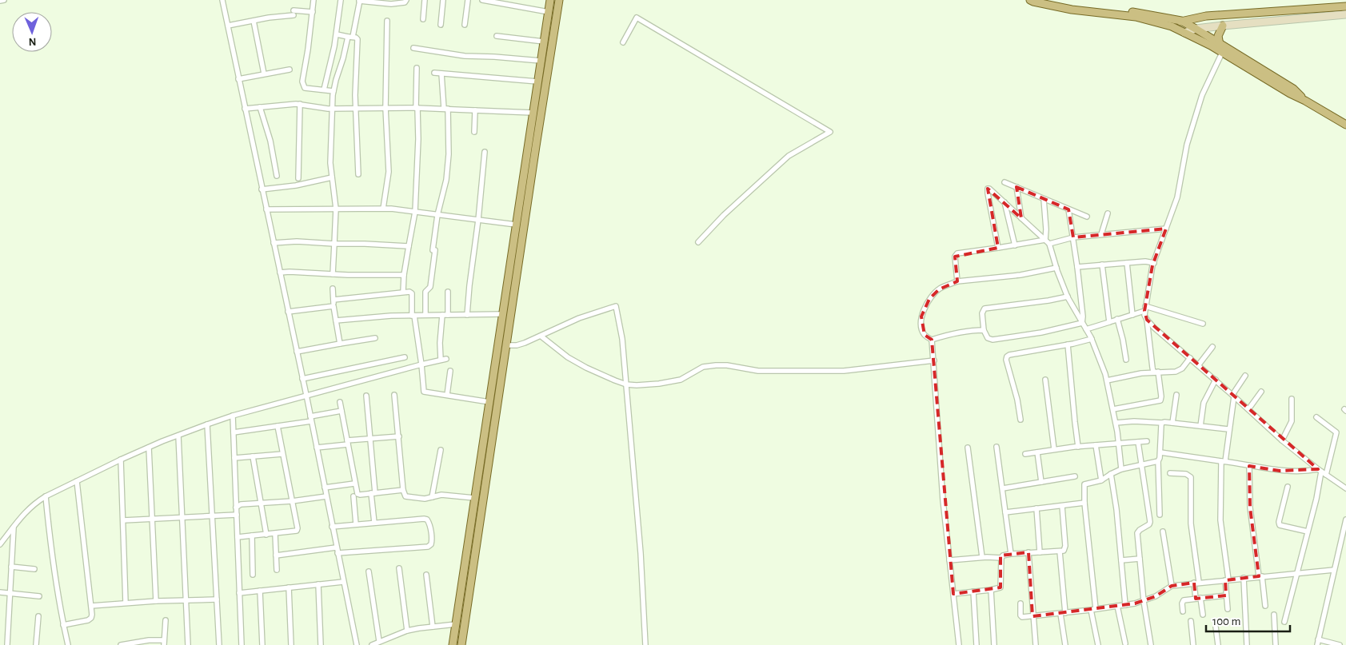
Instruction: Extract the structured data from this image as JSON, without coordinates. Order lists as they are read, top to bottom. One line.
{"scale_bar":"100 m","north":"bottom"}
